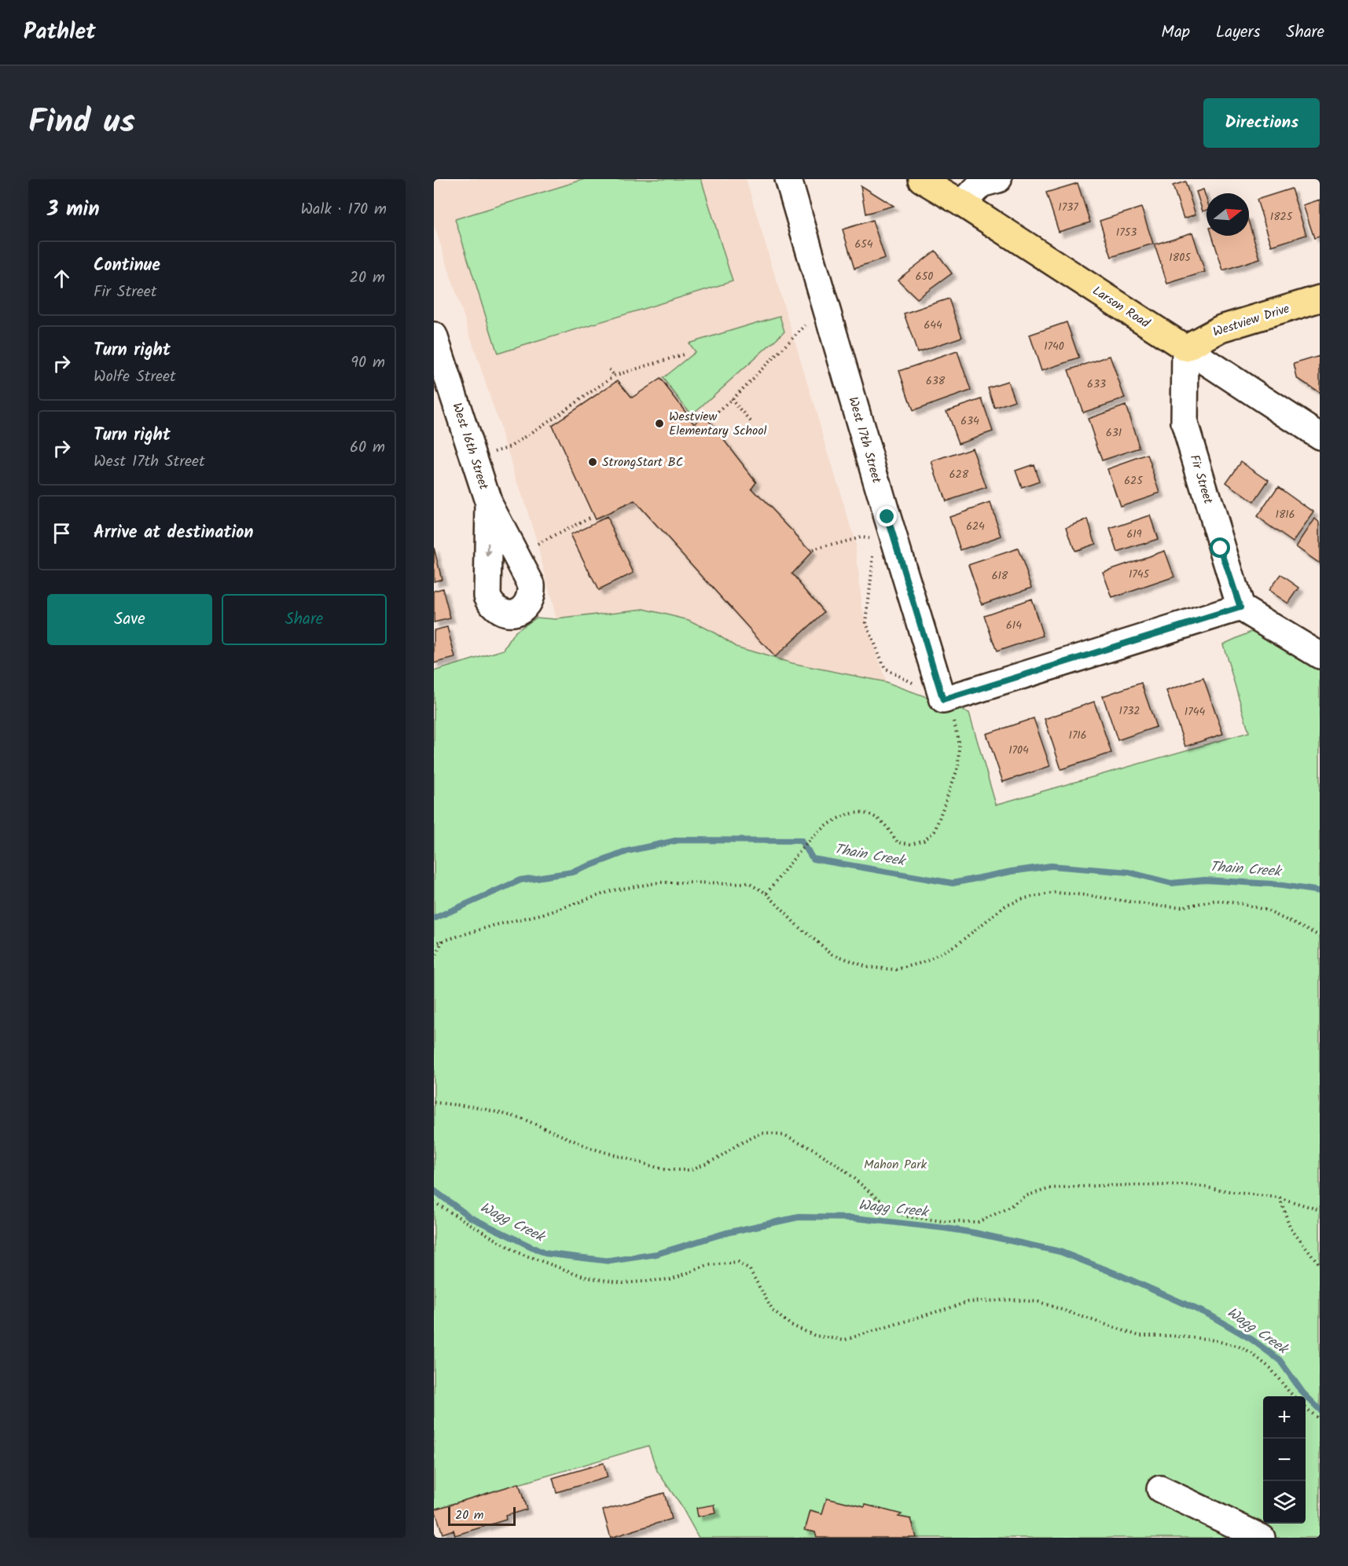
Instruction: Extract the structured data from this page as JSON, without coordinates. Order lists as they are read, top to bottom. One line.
{"streets":{"main road":["Larson Road","Westview Drive"],"street":["West 17th Street","West 16th Street","Fir Street"]},"crossings":[["Larson Road","Westview Drive"],["Larson Road","Fir Street"],["Westview Drive","Fir Street"]],"water":["Thain Creek","Wagg Creek"],"parks":["Mahon Park"],"places":["Westview Elementary School","StrongStart BC"],"house_numbers":["1737","1825","1753","654","1805","650","644","1740","638","633","634","631","628","625","1816","624","619","1745","618","614","1732","1744","1716","1704"],"scale_bar":"20 m","north":"right","page":{"header":"Pathlet","nav":["Map","Layers","Share"],"title":"Find us","buttons":["Directions",["Save","Share"]],"heading":["3 min","Walk · 170 m"],"list":[["Continue","Fir Street","20 m"],["Turn right","Wolfe Street","90 m"],["Turn right","West 17th Street","60 m"],"Arrive at destination"],"map_buttons":["+","−"],"scale":"20 m"}}
